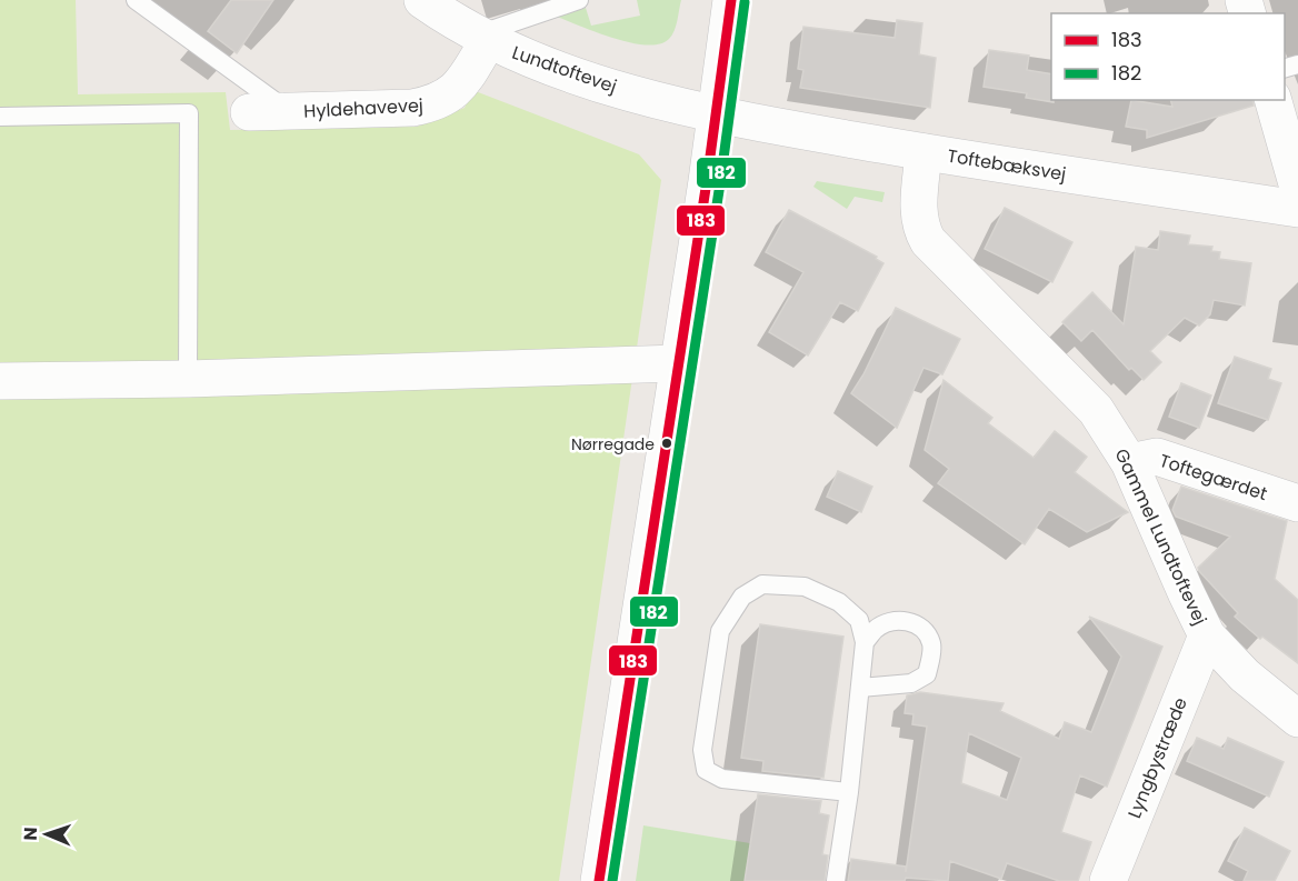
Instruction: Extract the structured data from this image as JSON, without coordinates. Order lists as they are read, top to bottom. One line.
{"streets":{"street":["Lundtoftevej","Hyldehavevej","Toftebæksvej","Toftegærdet","Gammel Lundtoftevej","Lyngbystræde"]},"crossings":[["Lundtoftevej","Hyldehavevej"],["Lundtoftevej","Toftebæksvej"],["Toftebæksvej","Gammel Lundtoftevej"],["Toftegærdet","Gammel Lundtoftevej"],["Gammel Lundtoftevej","Lyngbystræde"]],"places":["Nørregade"],"lines":["transit line 183","transit line 182"],"legend":["183","182"],"north":"left"}
